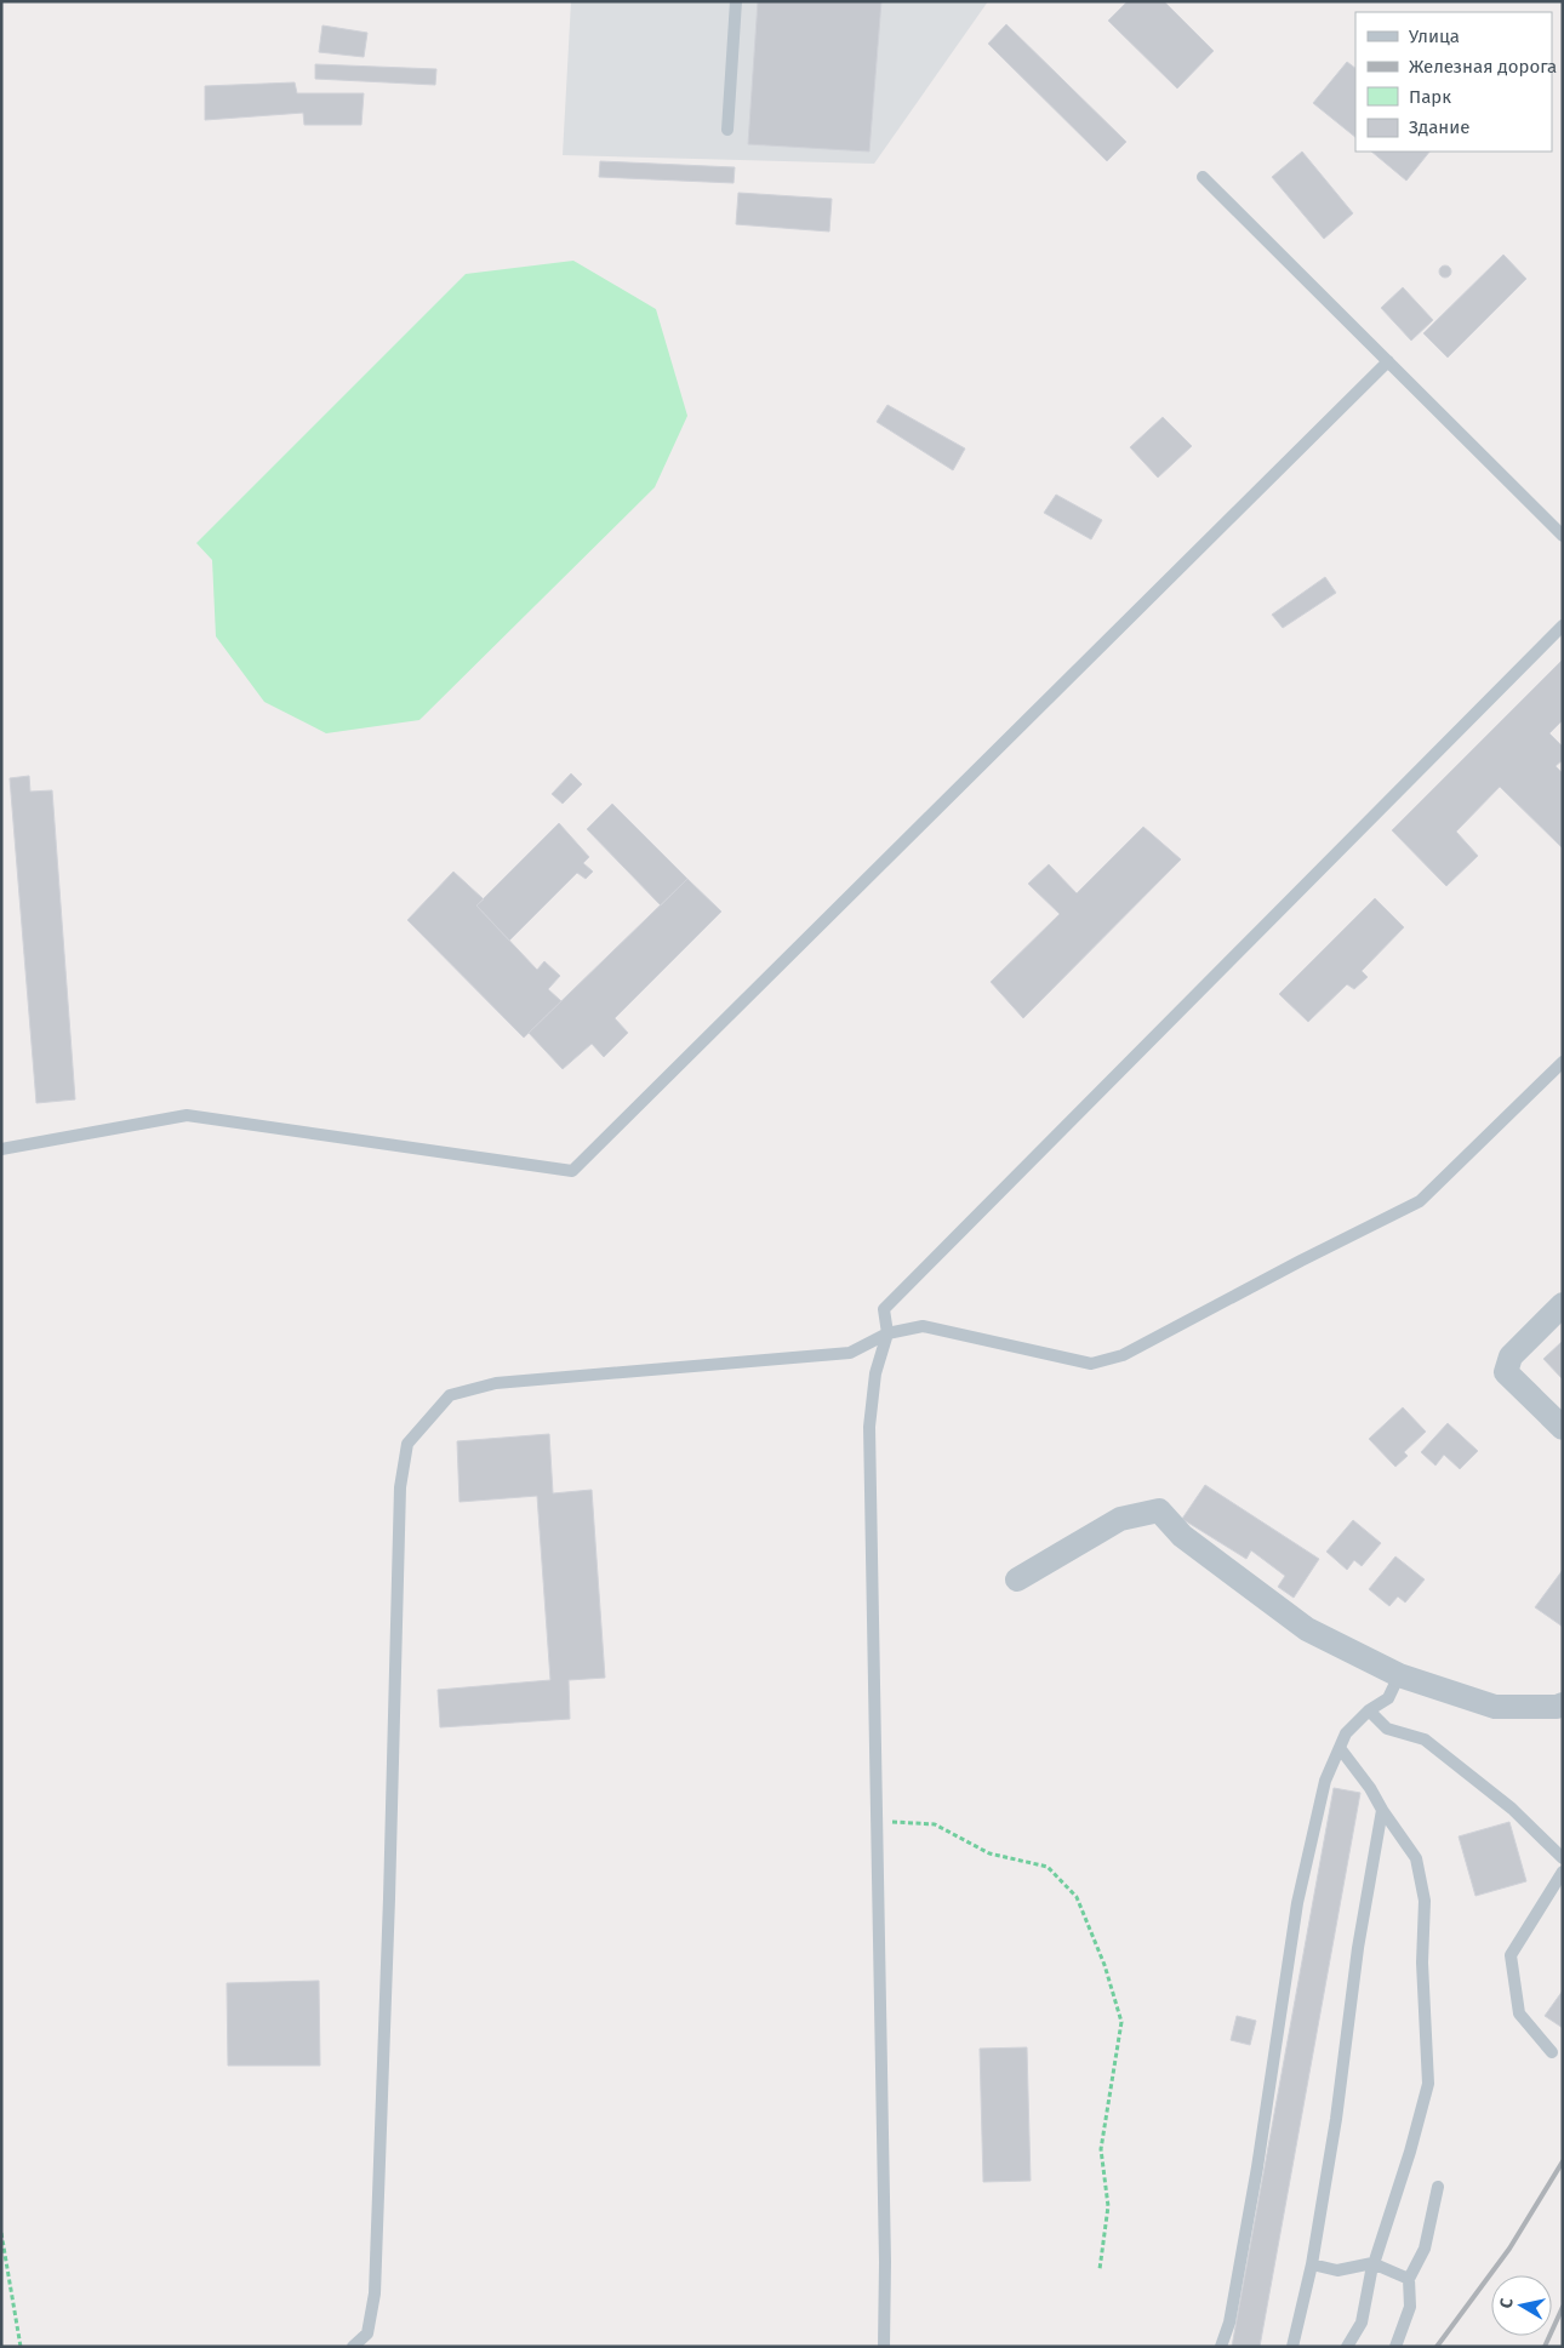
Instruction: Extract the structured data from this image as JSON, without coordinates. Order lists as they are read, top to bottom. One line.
{"legend":["Улица","Железная дорога","Парк","Здание"],"north":"left"}
